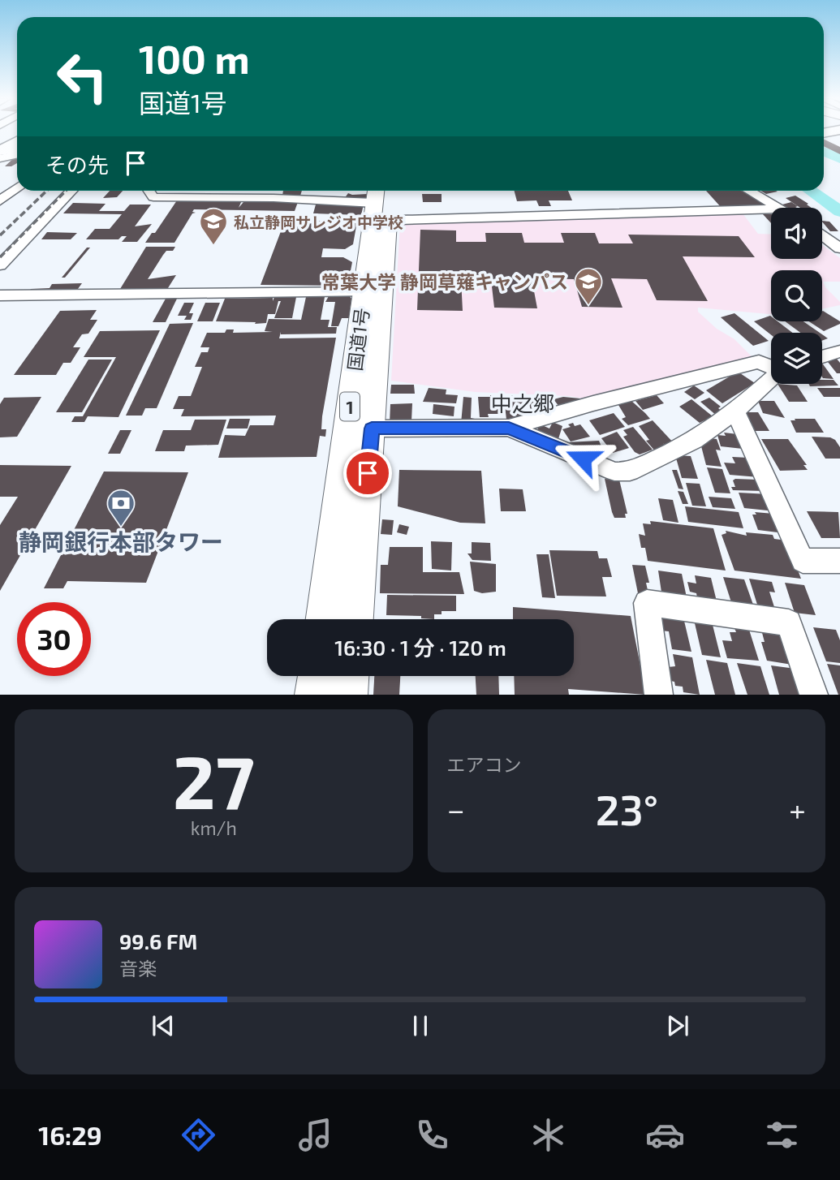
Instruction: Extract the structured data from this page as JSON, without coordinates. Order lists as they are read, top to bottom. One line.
{"streets":{"highway":["国道1号","1"]},"districts":["中之郷"],"places":{"school or university":["私立静岡サレジオ中学校","常葉大学 静岡草薙キャンパス"],"bank":["静岡銀行本部タワー"]},"page":{"turn":["100 m","国道1号"],"then":"その先","limit":"30","trip":"16:30 · 1 分 · 120 m","tile":[["27","km/h"],"エアコン"],"heat":["−","23°","+"],"song":["99.6 FM","音楽"],"tabs":"16:29"}}
